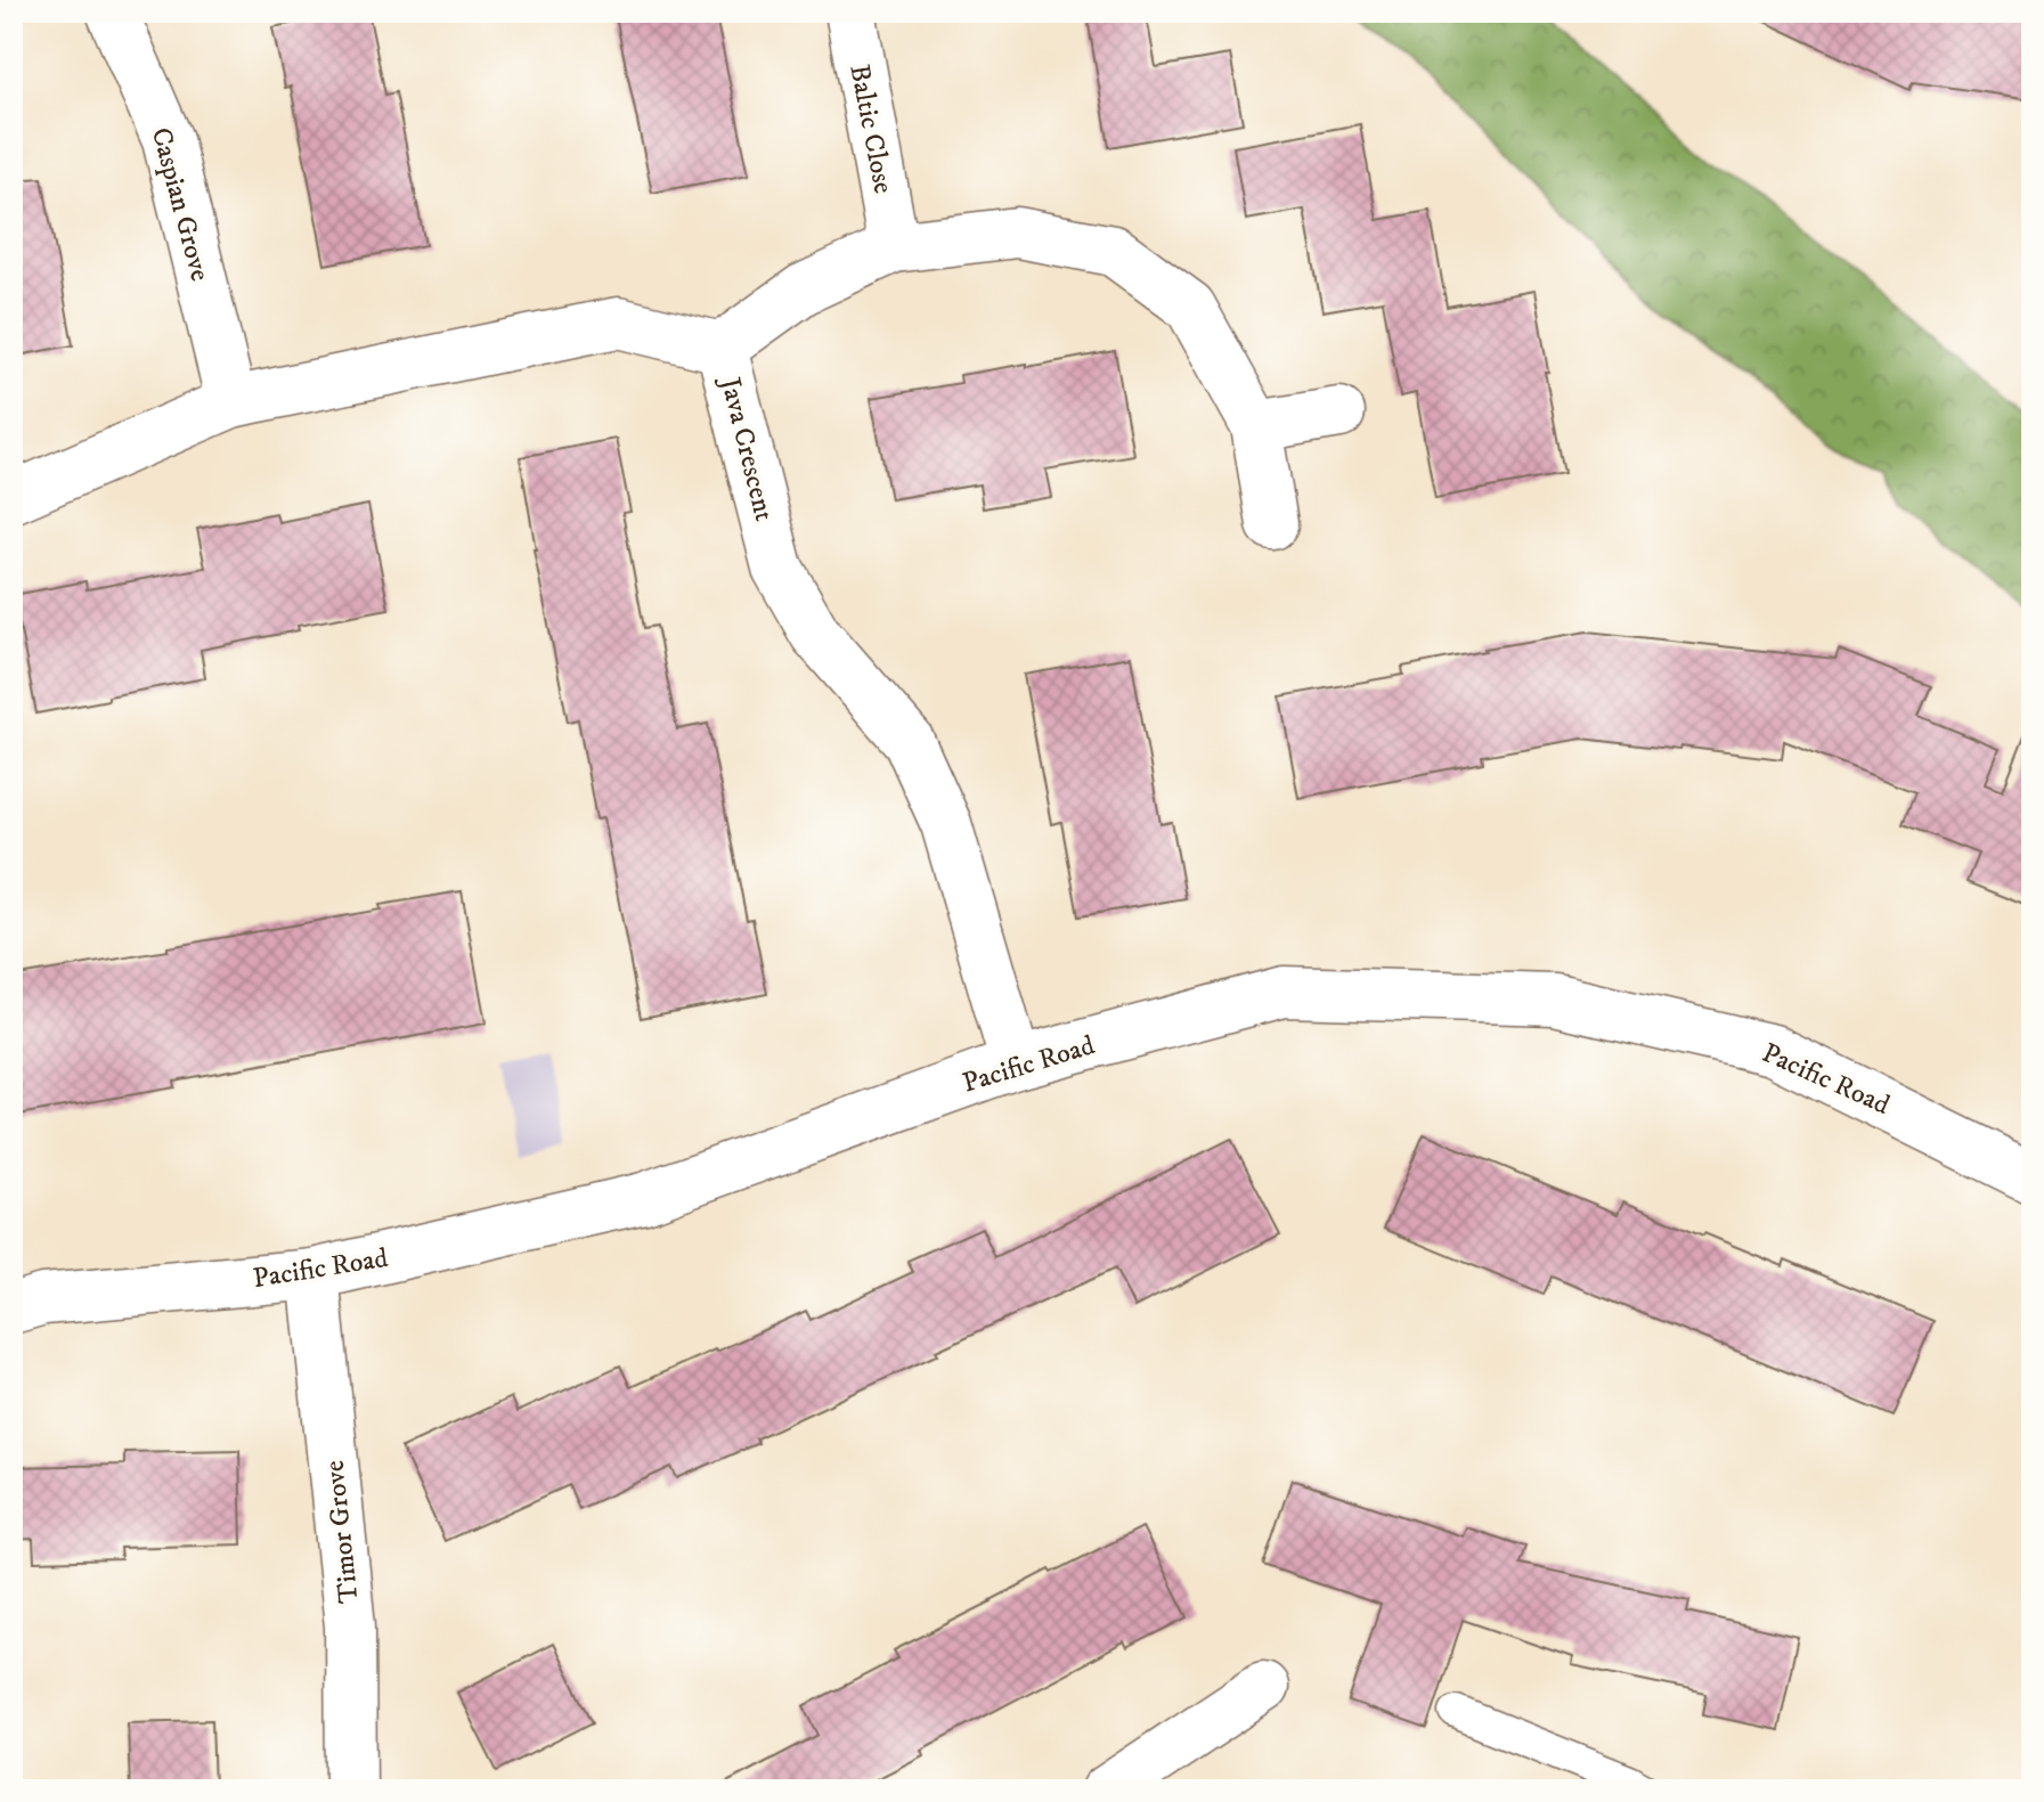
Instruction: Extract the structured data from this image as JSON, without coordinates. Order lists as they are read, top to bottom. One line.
{"streets":{"street":["Baltic Close","Caspian Grove","Java Crescent","Pacific Road","Timor Grove"]},"crossings":[["Caspian Grove","Java Crescent"],["Java Crescent","Pacific Road"],["Pacific Road","Timor Grove"]]}
